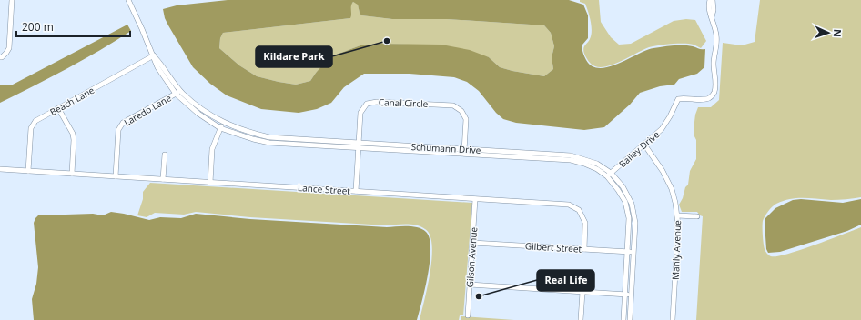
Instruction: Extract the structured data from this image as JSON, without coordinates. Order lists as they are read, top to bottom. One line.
{"streets":{"street":["Beach Lane","Canal Circle","Laredo Lane","Schumann Drive","Bailey Drive","Lance Street","Gilbert Street","Manly Avenue","Gilson Avenue"]},"crossings":[["Beach Lane","Schumann Drive"],["Beach Lane","Lance Street"],["Canal Circle","Schumann Drive"],["Canal Circle","Lance Street"],["Laredo Lane","Schumann Drive"],["Laredo Lane","Lance Street"],["Schumann Drive","Bailey Drive"],["Schumann Drive","Gilbert Street"],["Bailey Drive","Manly Avenue"],["Lance Street","Gilbert Street"],["Lance Street","Gilson Avenue"],["Gilbert Street","Gilson Avenue"]],"places":["Kildare Park","Real Life"],"scale_bar":"200 m","north":"right"}
